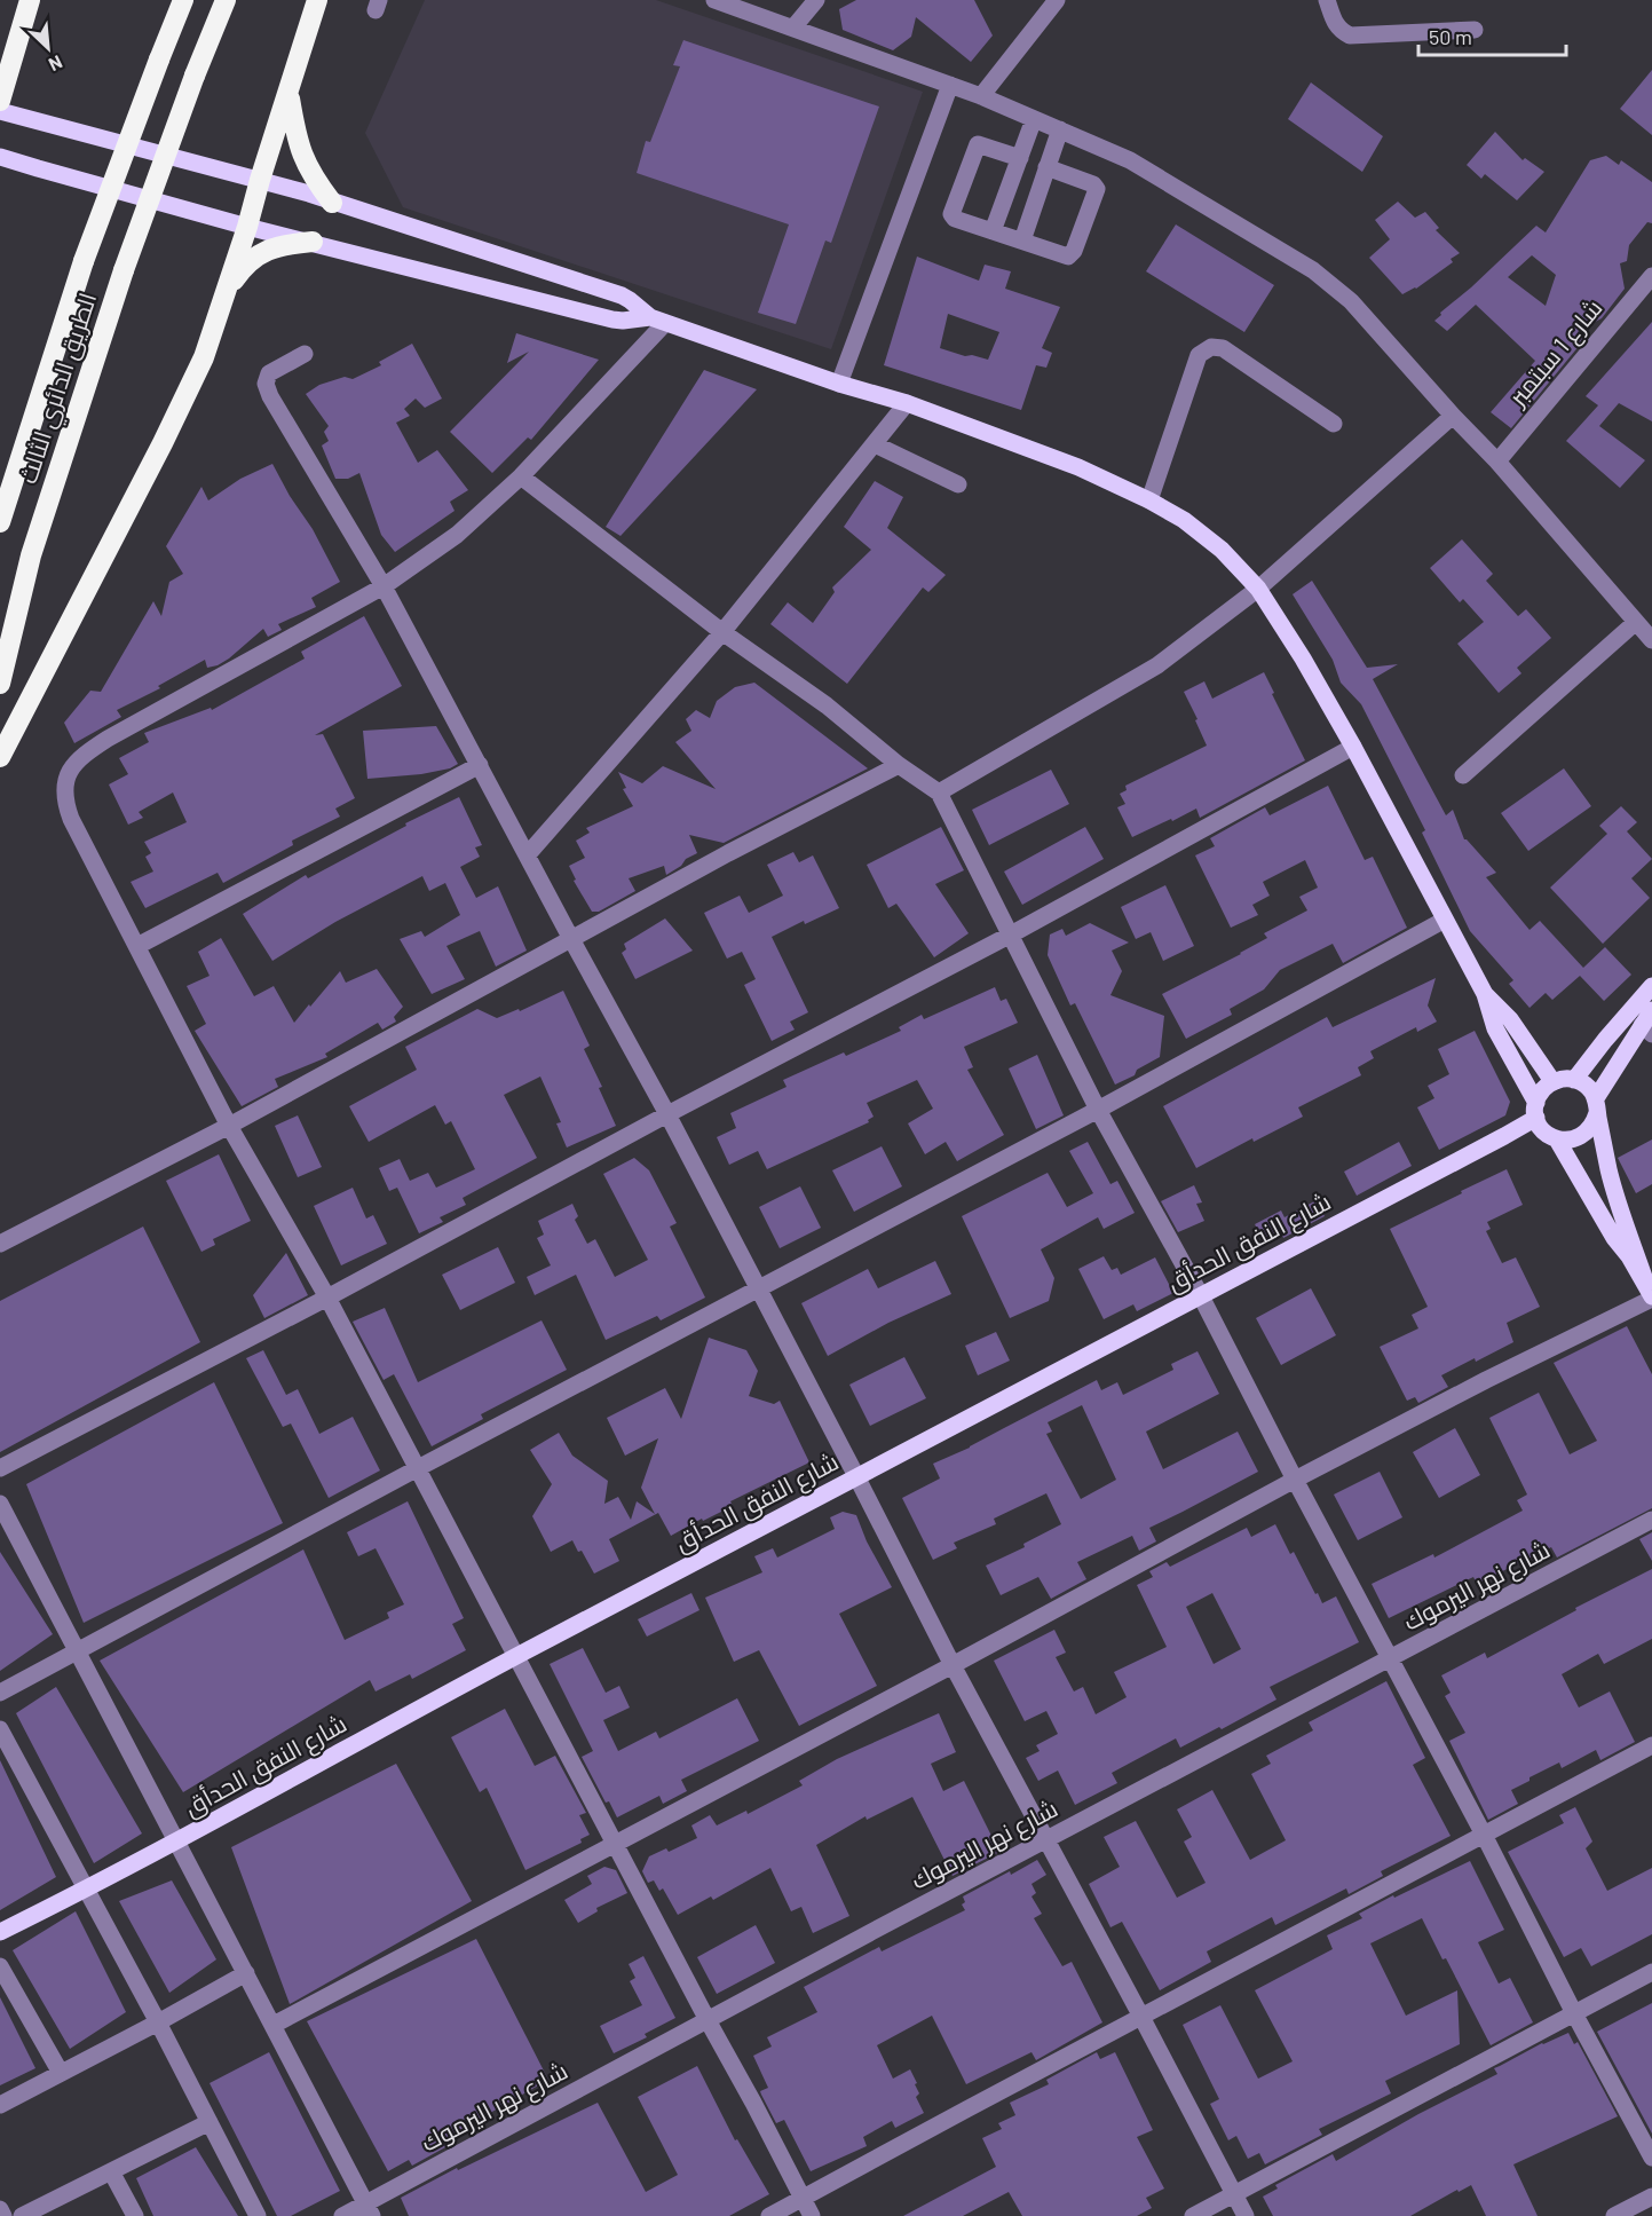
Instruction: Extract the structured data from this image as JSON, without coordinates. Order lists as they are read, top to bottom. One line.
{"streets":{"highway":["الطريق الدائري الثالث"],"main road":["شارع النفق الحدأق"],"street":["شارع 1 سبتمبر","شارع نهر اليرموك"]},"scale_bar":"50 m","north":"bottom right"}
